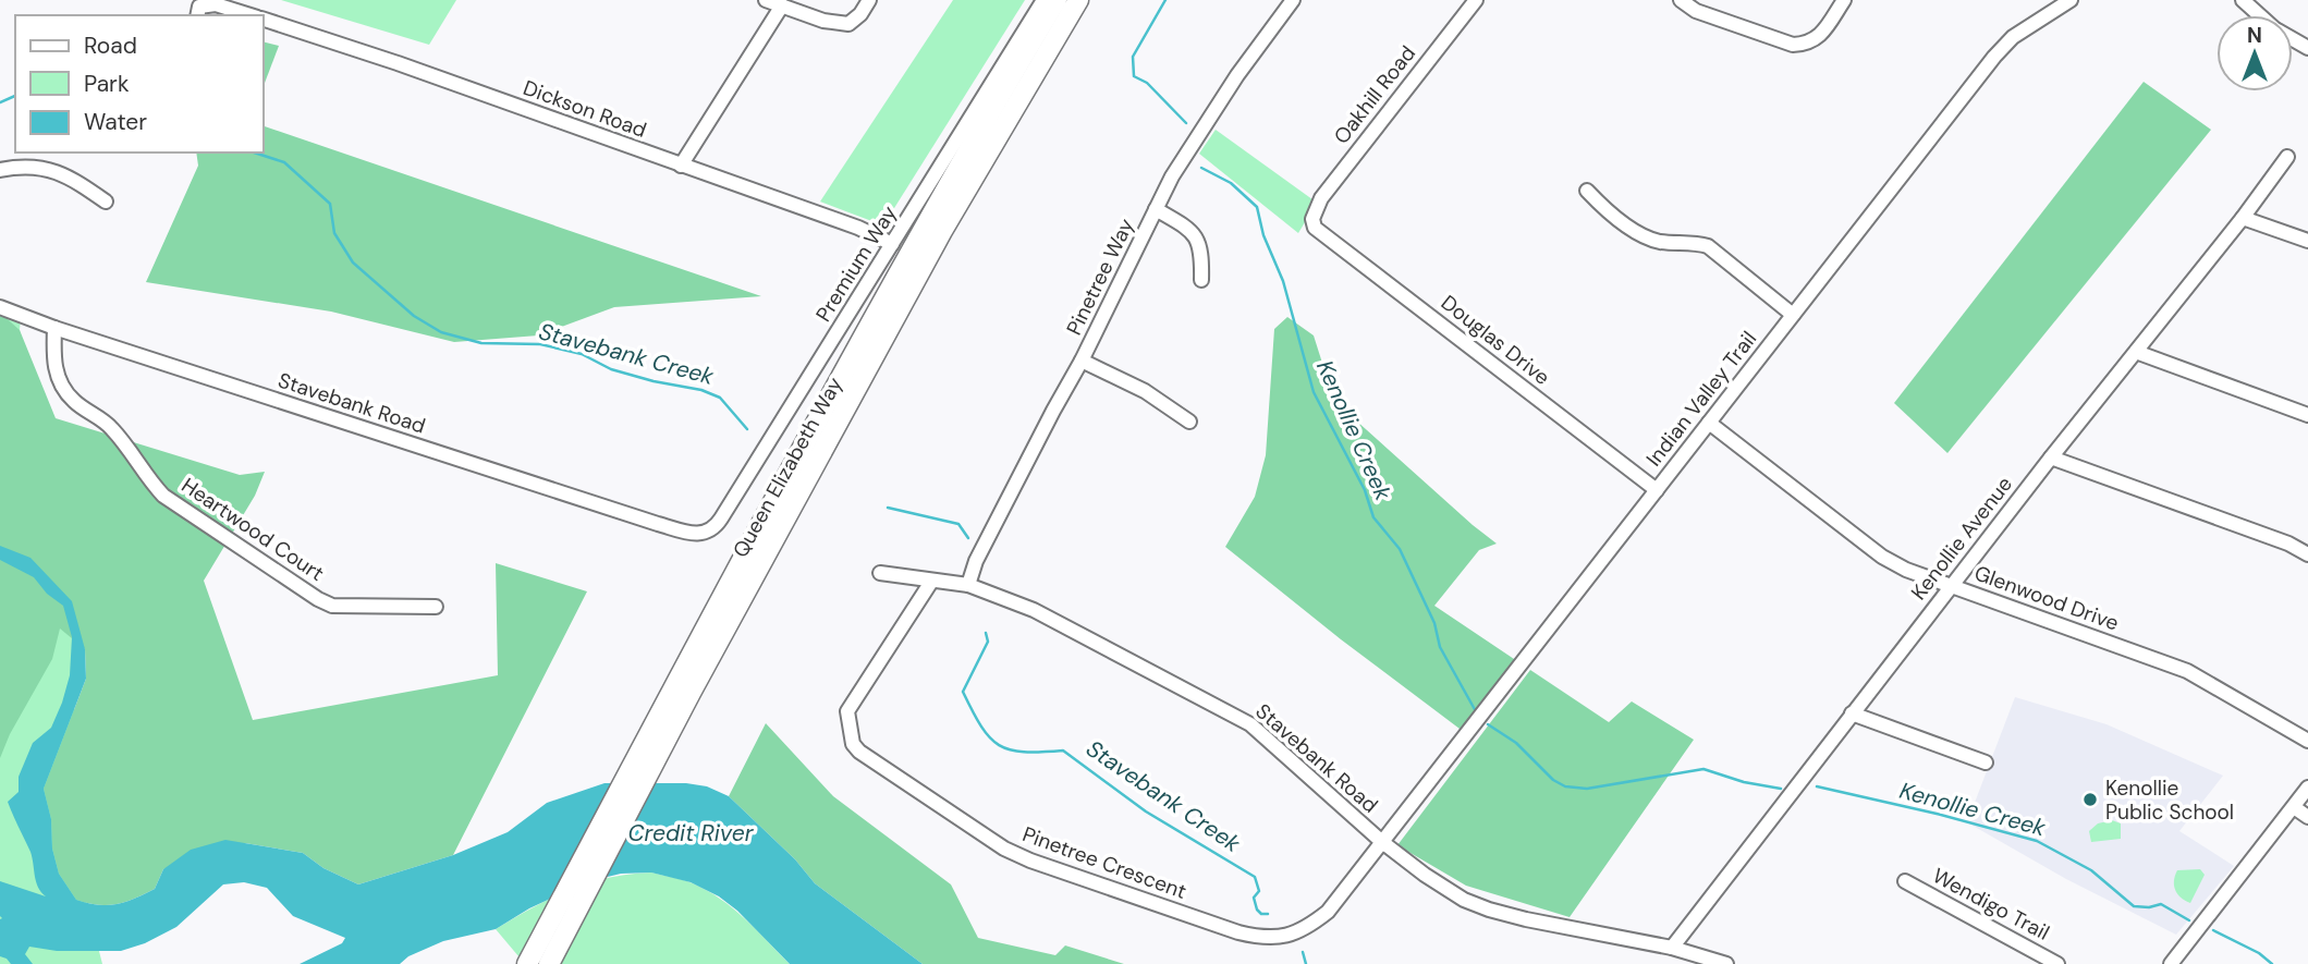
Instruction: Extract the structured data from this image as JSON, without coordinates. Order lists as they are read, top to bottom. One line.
{"streets":{"highway":["Queen Elizabeth Way"],"street":["Oakhill Road","Dickson Road","Premium Way","Pinetree Way","Douglas Drive","Indian Valley Trail","Stavebank Road","Heartwood Court","Kenollie Avenue","Glenwood Drive","Pinetree Crescent","Wendigo Trail"]},"crossings":[["Oakhill Road","Douglas Drive"],["Dickson Road","Premium Way"],["Premium Way","Stavebank Road"],["Pinetree Way","Stavebank Road"],["Douglas Drive","Indian Valley Trail"],["Indian Valley Trail","Stavebank Road"],["Indian Valley Trail","Glenwood Drive"],["Indian Valley Trail","Pinetree Crescent"],["Stavebank Road","Heartwood Court"],["Stavebank Road","Kenollie Avenue"],["Stavebank Road","Pinetree Crescent"],["Kenollie Avenue","Glenwood Drive"]],"water":["Stavebank Creek","Kenollie Creek","Credit River"],"places":["Kenollie Public School"],"legend":["Road","Park","Water"],"north":"top"}
